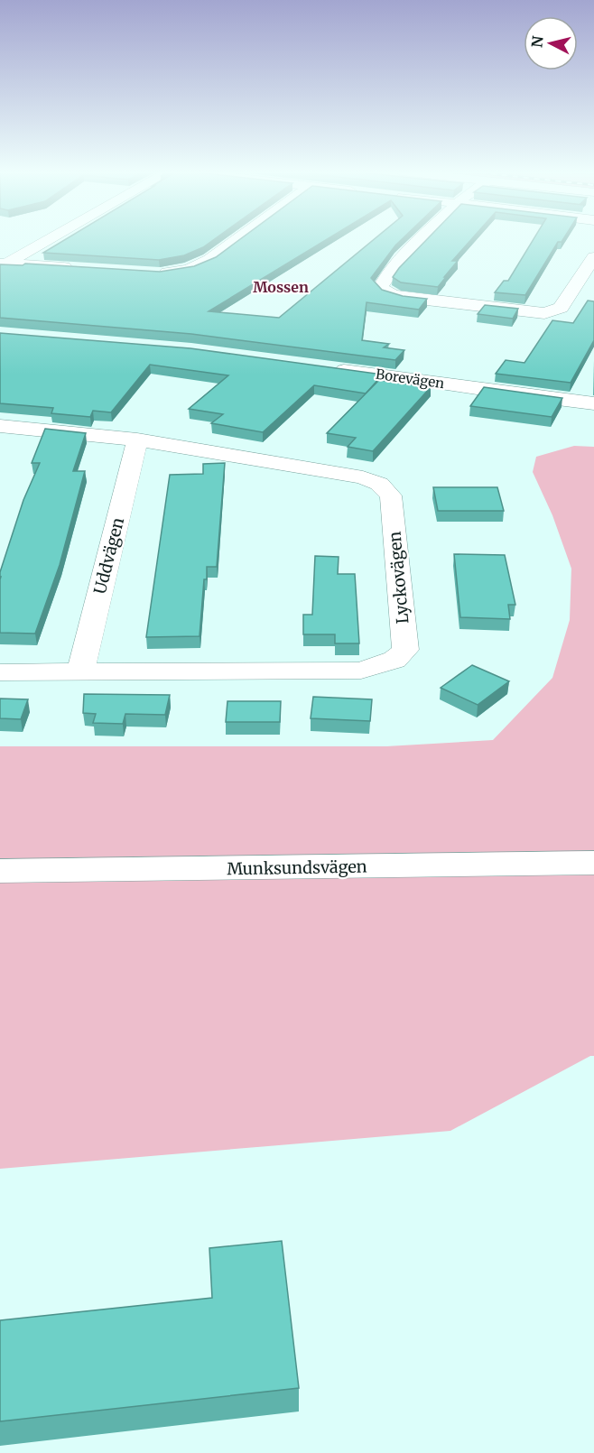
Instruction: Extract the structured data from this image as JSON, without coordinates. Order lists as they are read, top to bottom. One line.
{"streets":{"street":["Borevägen","Uddvägen","Lyckovägen","Munksundsvägen"]},"crossings":[["Uddvägen","Lyckovägen"]],"districts":["Mossen"],"north":"left"}
